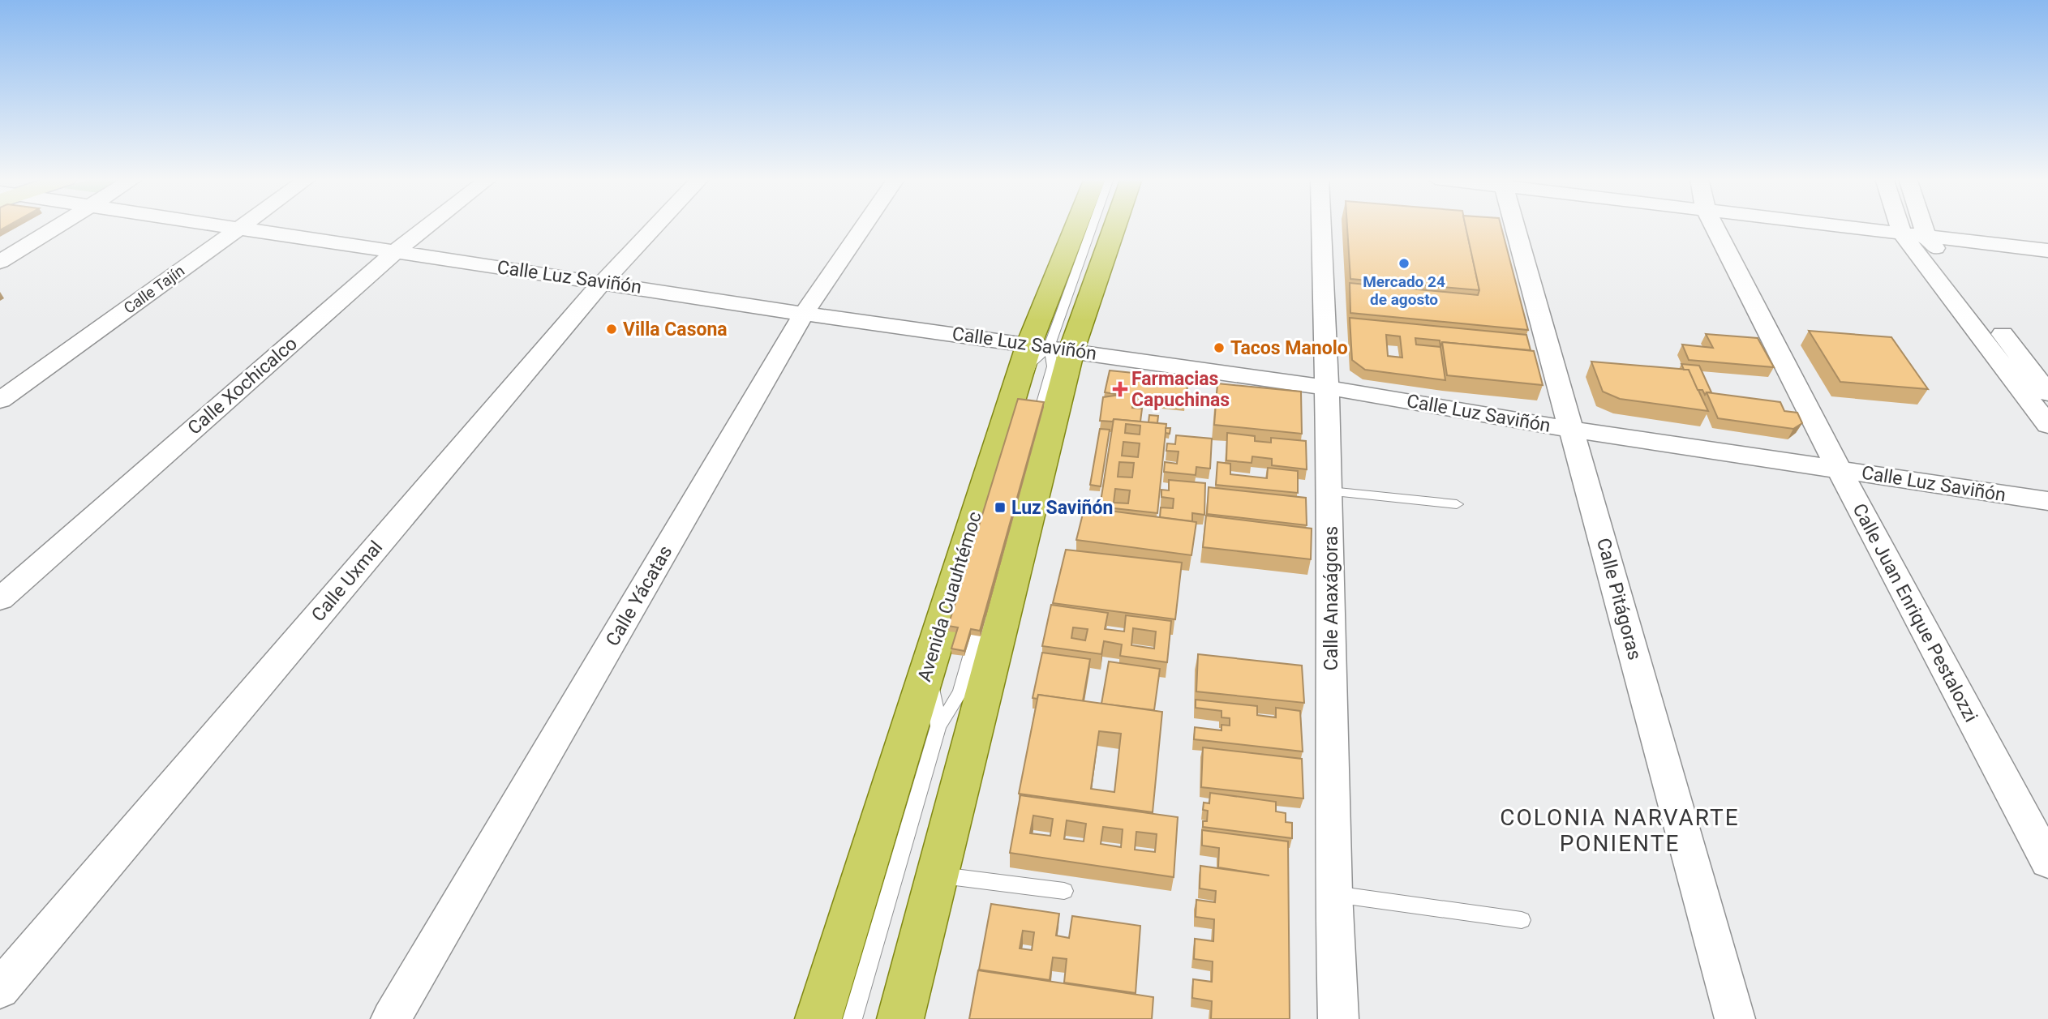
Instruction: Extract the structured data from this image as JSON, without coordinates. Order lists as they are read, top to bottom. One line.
{"streets":{"main road":["Avenida Cuauhtémoc"],"street":["Calle Luz Saviñón","Calle Tajín","Calle Xochicalco","Calle Uxmal","Calle Yácatas","Calle Anaxágoras","Calle Pitágoras","Calle Juan Enrique Pestalozzi"]},"crossings":[["Calle Luz Saviñón","Calle Tajín"],["Calle Luz Saviñón","Calle Xochicalco"],["Calle Luz Saviñón","Calle Uxmal"],["Calle Luz Saviñón","Calle Yácatas"],["Calle Luz Saviñón","Avenida Cuauhtémoc"],["Calle Luz Saviñón","Calle Anaxágoras"],["Calle Luz Saviñón","Calle Pitágoras"],["Calle Luz Saviñón","Calle Juan Enrique Pestalozzi"]],"districts":["COLONIA NARVARTE PONIENTE"],"places":{"other":["Mercado 24 de agosto","Villa Casona","Tacos Manolo"],"health":["Farmacias Capuchinas"],"transit":["Luz Saviñón"]}}
